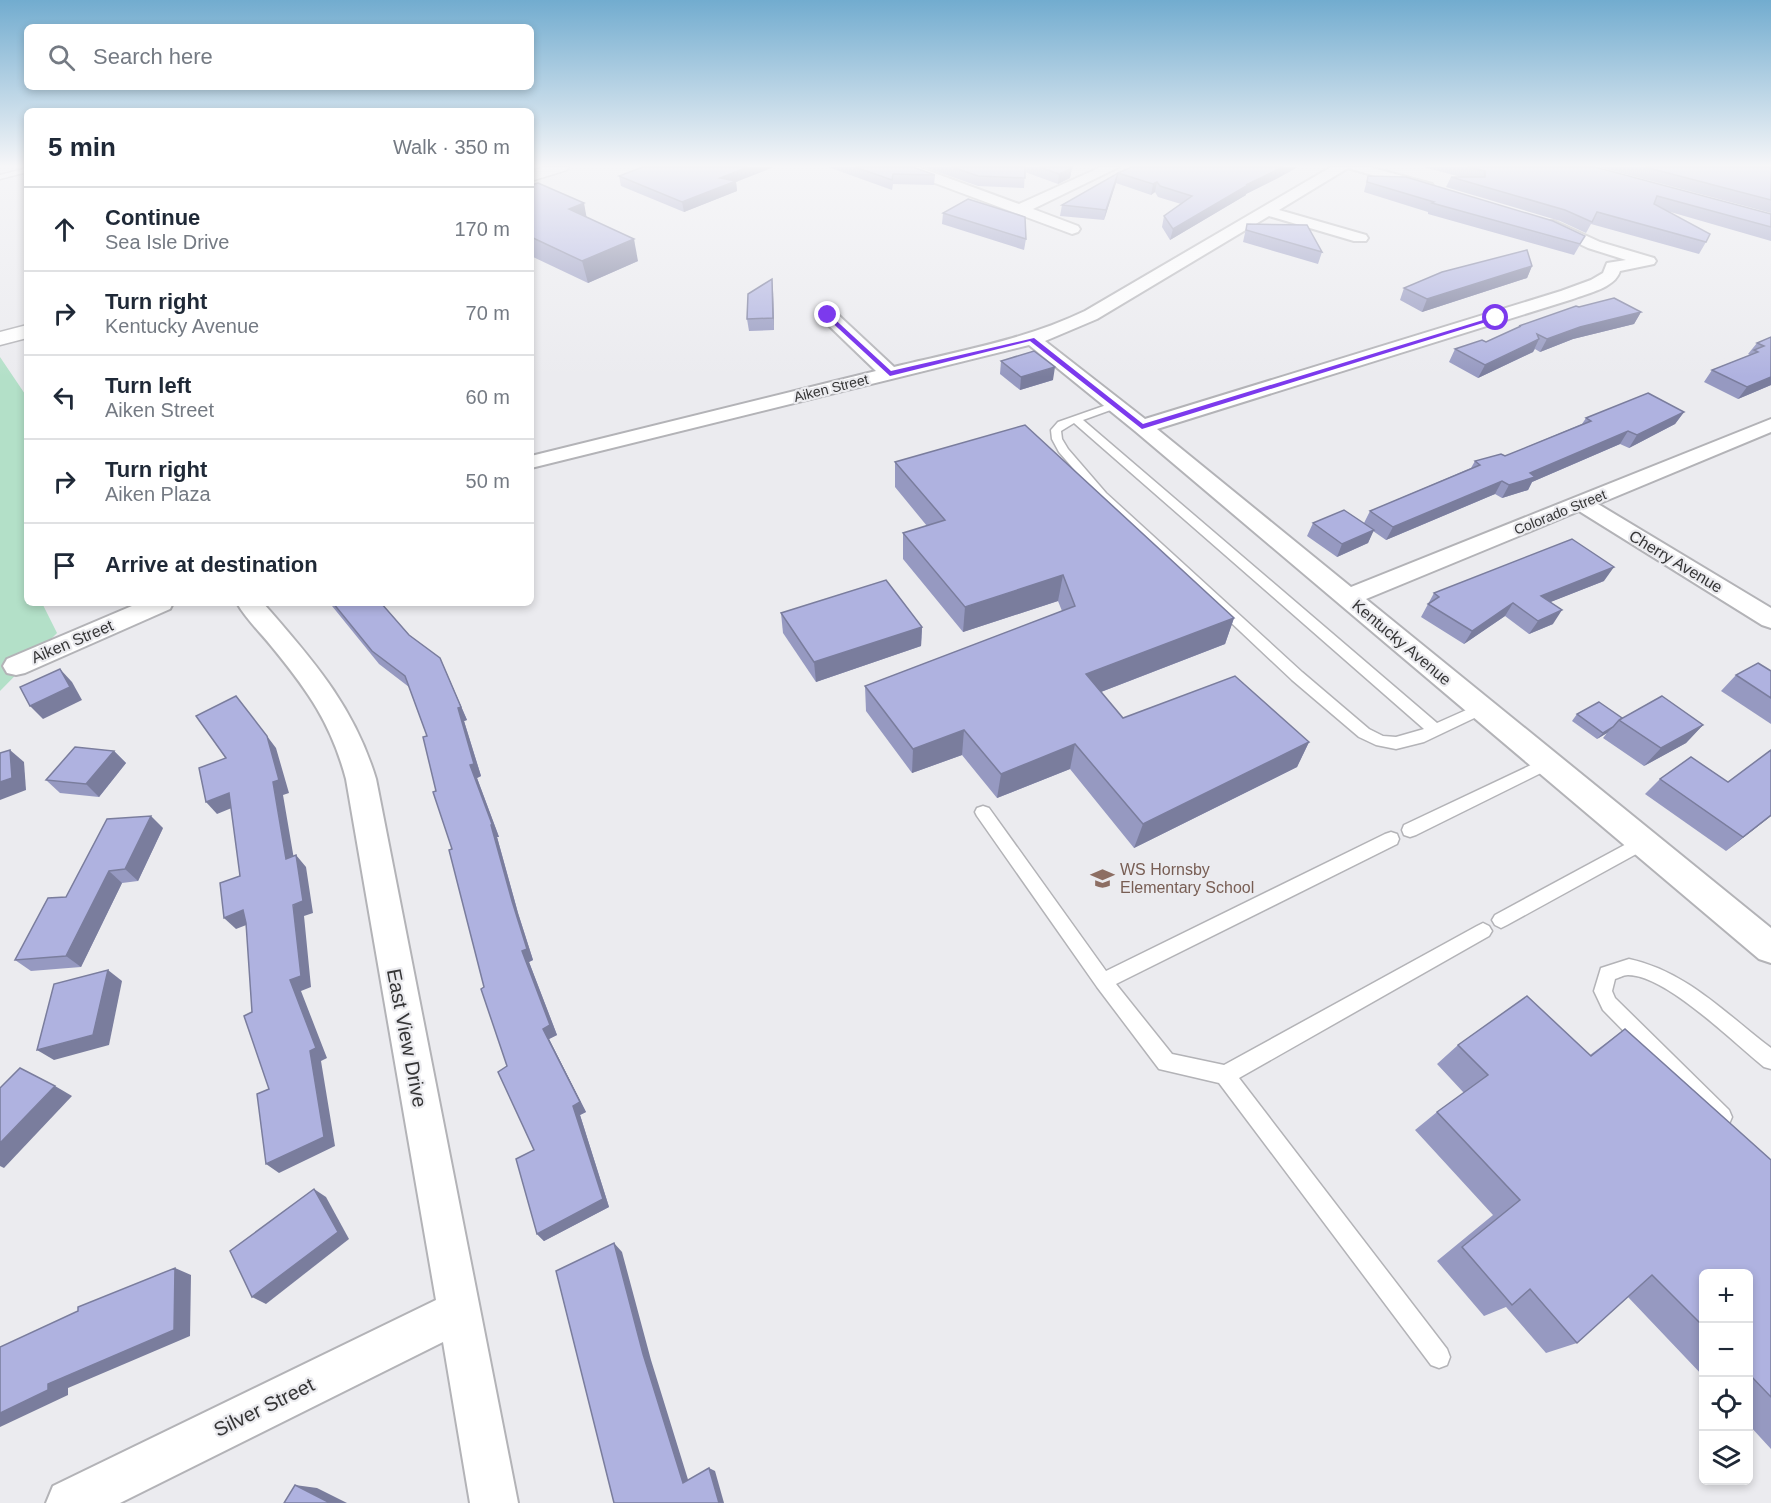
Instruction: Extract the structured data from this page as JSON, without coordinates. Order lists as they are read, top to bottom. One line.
{"streets":{"street":["Aiken Street","Colorado Street","Cherry Avenue","Kentucky Avenue","East View Drive","Silver Street"]},"crossings":[["Aiken Street","Kentucky Avenue"],["Colorado Street","Cherry Avenue"],["Colorado Street","Kentucky Avenue"],["East View Drive","Silver Street"]],"places":{"school or university":["WS Hornsby Elementary School"]},"page":{"search":"Search here","heading":["5 min","Walk · 350 m"],"list":[["Continue","Sea Isle Drive","170 m"],["Turn right","Kentucky Avenue","70 m"],["Turn left","Aiken Street","60 m"],["Turn right","Aiken Plaza","50 m"],"Arrive at destination"],"map_buttons":["+","−"]}}
